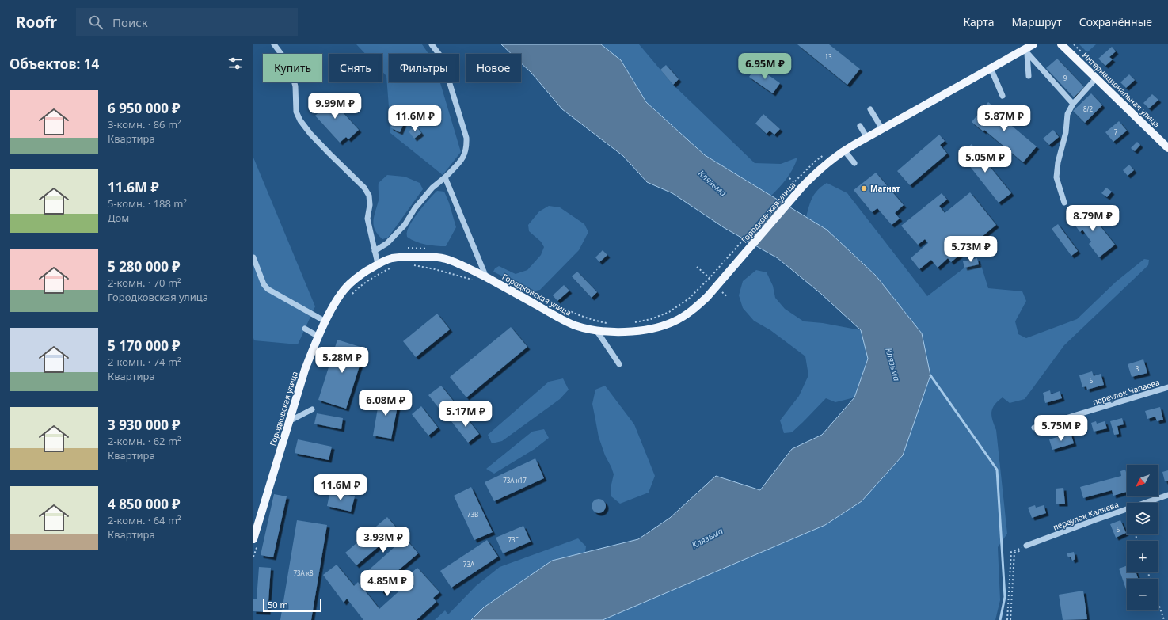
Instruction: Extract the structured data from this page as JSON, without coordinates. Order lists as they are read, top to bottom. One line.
{"streets":{"main road":["Интернациональная улица","Городковская улица"],"street":["переулок Чапаева","переулок Каляева"]},"water":["Клязьма"],"places":["Магнат"],"house_numbers":["13","9","8/2","7","3","5","73А к17","73В","5","73Г","73А","73А к8"],"scale_bar":"50 m","north":"bottom left","page":{"header":"Roofr","search":"Поиск","nav":["Карта","Маршрут","Сохранённые"],"heading":"Объектов: 14","price":["6.95M ₽","9.99M ₽","11.6M ₽","5.87M ₽","5.05M ₽","8.79M ₽","5.73M ₽","5.28M ₽","6.08M ₽","5.17M ₽","5.75M ₽","11.6M ₽","3.93M ₽","4.85M ₽"],"chip":["Купить","Снять","Фильтры","Новое"],"list":[{"name":"6 950 000 ₽","note":"3-комн. · 86 m² · Квартира"},{"name":"11.6M ₽","note":"5-комн. · 188 m² · Дом"},{"name":"5 280 000 ₽","note":"2-комн. · 70 m² · Городковская улица"},{"name":"5 170 000 ₽","note":"2-комн. · 74 m² · Квартира"},{"name":"3 930 000 ₽","note":"2-комн. · 62 m² · Квартира"},{"name":"4 850 000 ₽","note":"2-комн. · 64 m² · Квартира"}],"map_buttons":["+","−"],"scale":"50 m"}}
